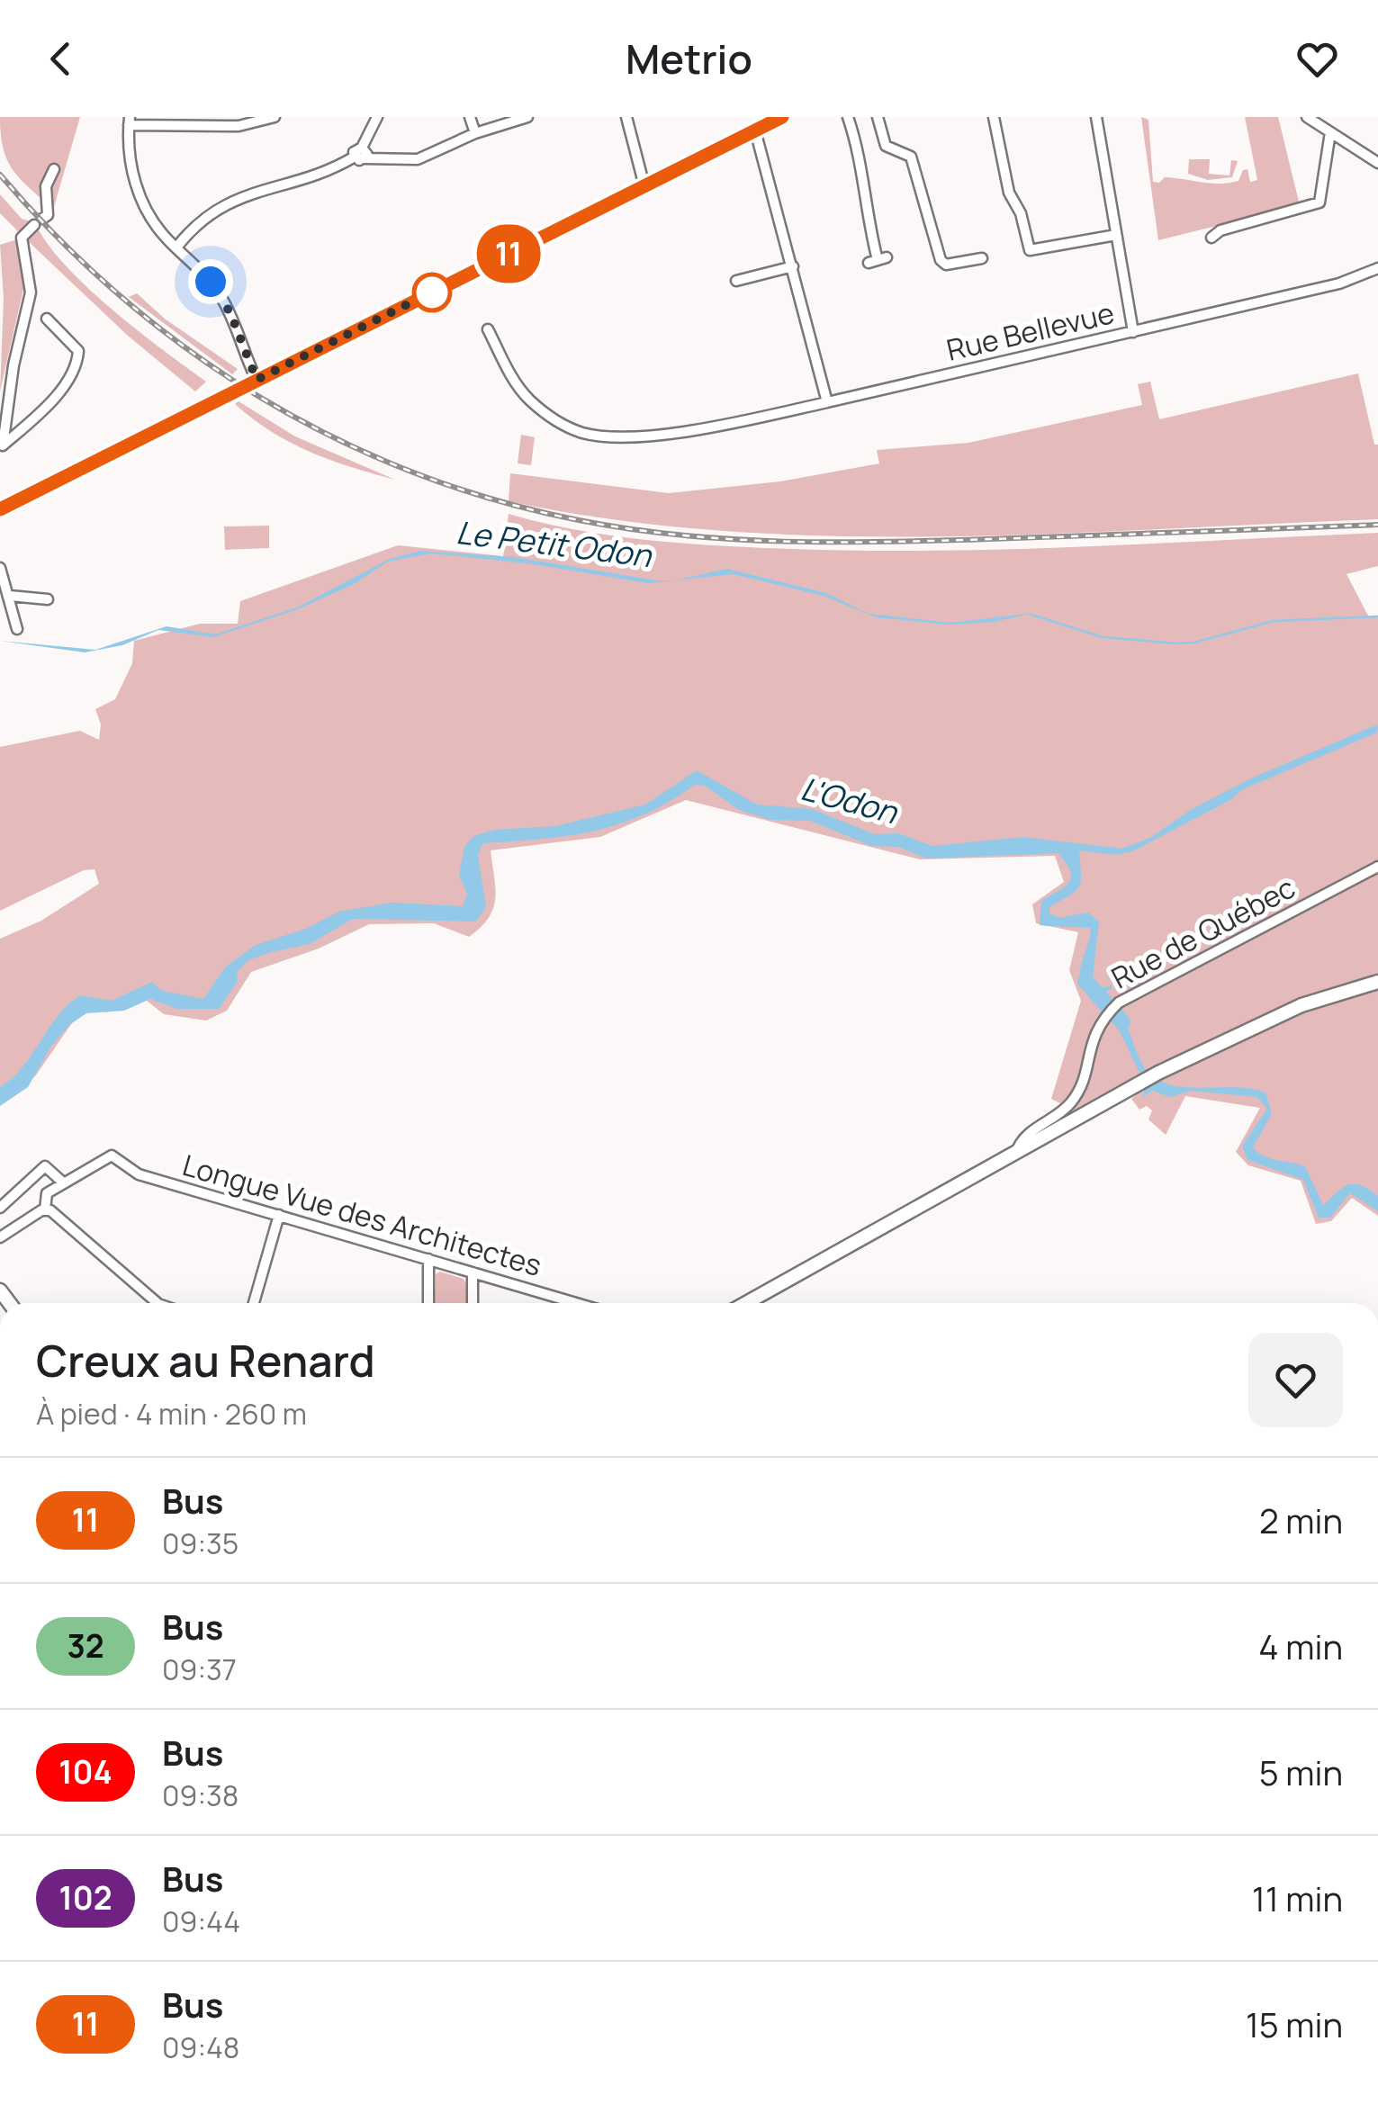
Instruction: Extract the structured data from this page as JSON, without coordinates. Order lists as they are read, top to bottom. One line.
{"streets":{"street":["Rue Bellevue","Rue de Québec","Longue Vue des Architectes"]},"water":["Le Petit Odon","L'Odon"],"lines":["bus line 11"],"page":{"header":"Metrio","on_map":"11","heading":["Creux au Renard","À pied · 4 min · 260 m"],"list":[{"mark":"11","name":"Bus","note":"09:35","value":"2 min"},{"mark":"32","name":"Bus","note":"09:37","value":"4 min"},{"mark":"104","name":"Bus","note":"09:38","value":"5 min"},{"mark":"102","name":"Bus","note":"09:44","value":"11 min"},{"mark":"11","name":"Bus","note":"09:48","value":"15 min"}]}}
